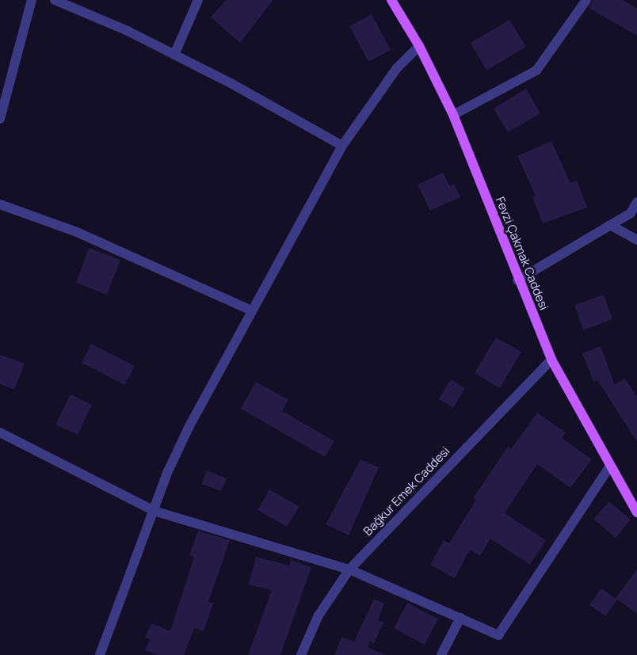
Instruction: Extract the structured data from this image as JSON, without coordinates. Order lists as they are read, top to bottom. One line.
{"streets":{"main road":["Fevzi Çakmak Caddesi"],"street":["Bağkur Emek Caddesi"]},"crossings":[["Fevzi Çakmak Caddesi","Bağkur Emek Caddesi"]]}
